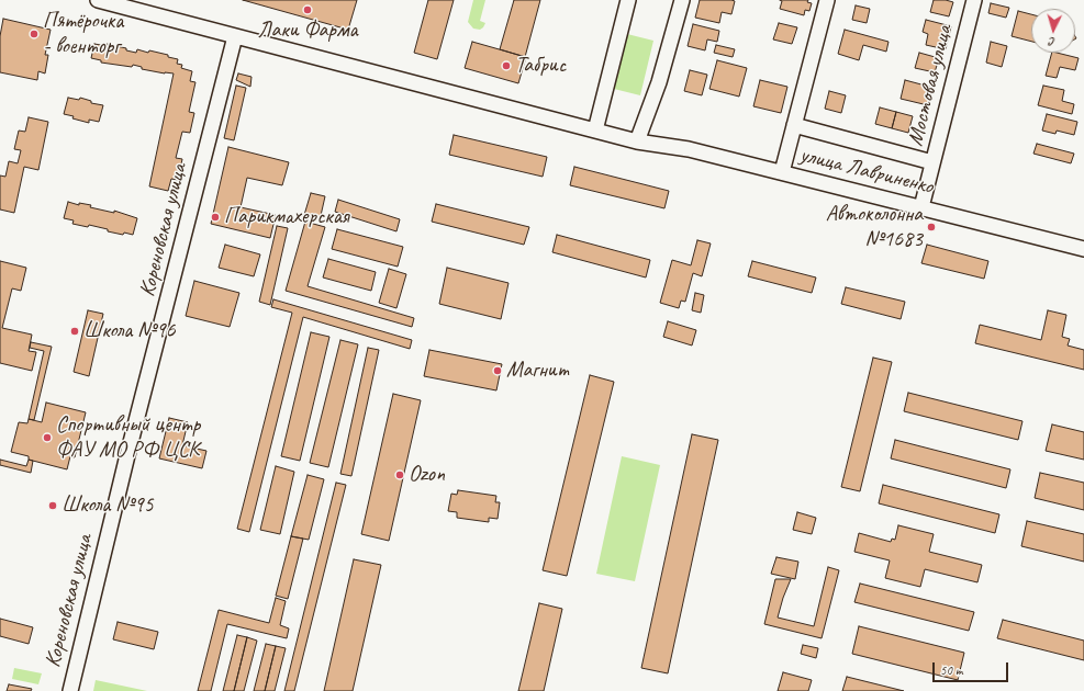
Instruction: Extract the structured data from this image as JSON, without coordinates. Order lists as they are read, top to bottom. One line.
{"streets":{"street":["Мостовая улица","улица Лавриненко","Кореновская улица"]},"crossings":[["Мостовая улица","улица Лавриненко"]],"places":["Лаки Фарма","Пятёрочка - военторг","Табрис","Парикмахерская","Автоколонна №1683","Школа №96","Магнит","Спортивный центр ФАУ МО РФ ЦСК","Ozon","Школа №95"],"scale_bar":"50 m","north":"bottom"}
